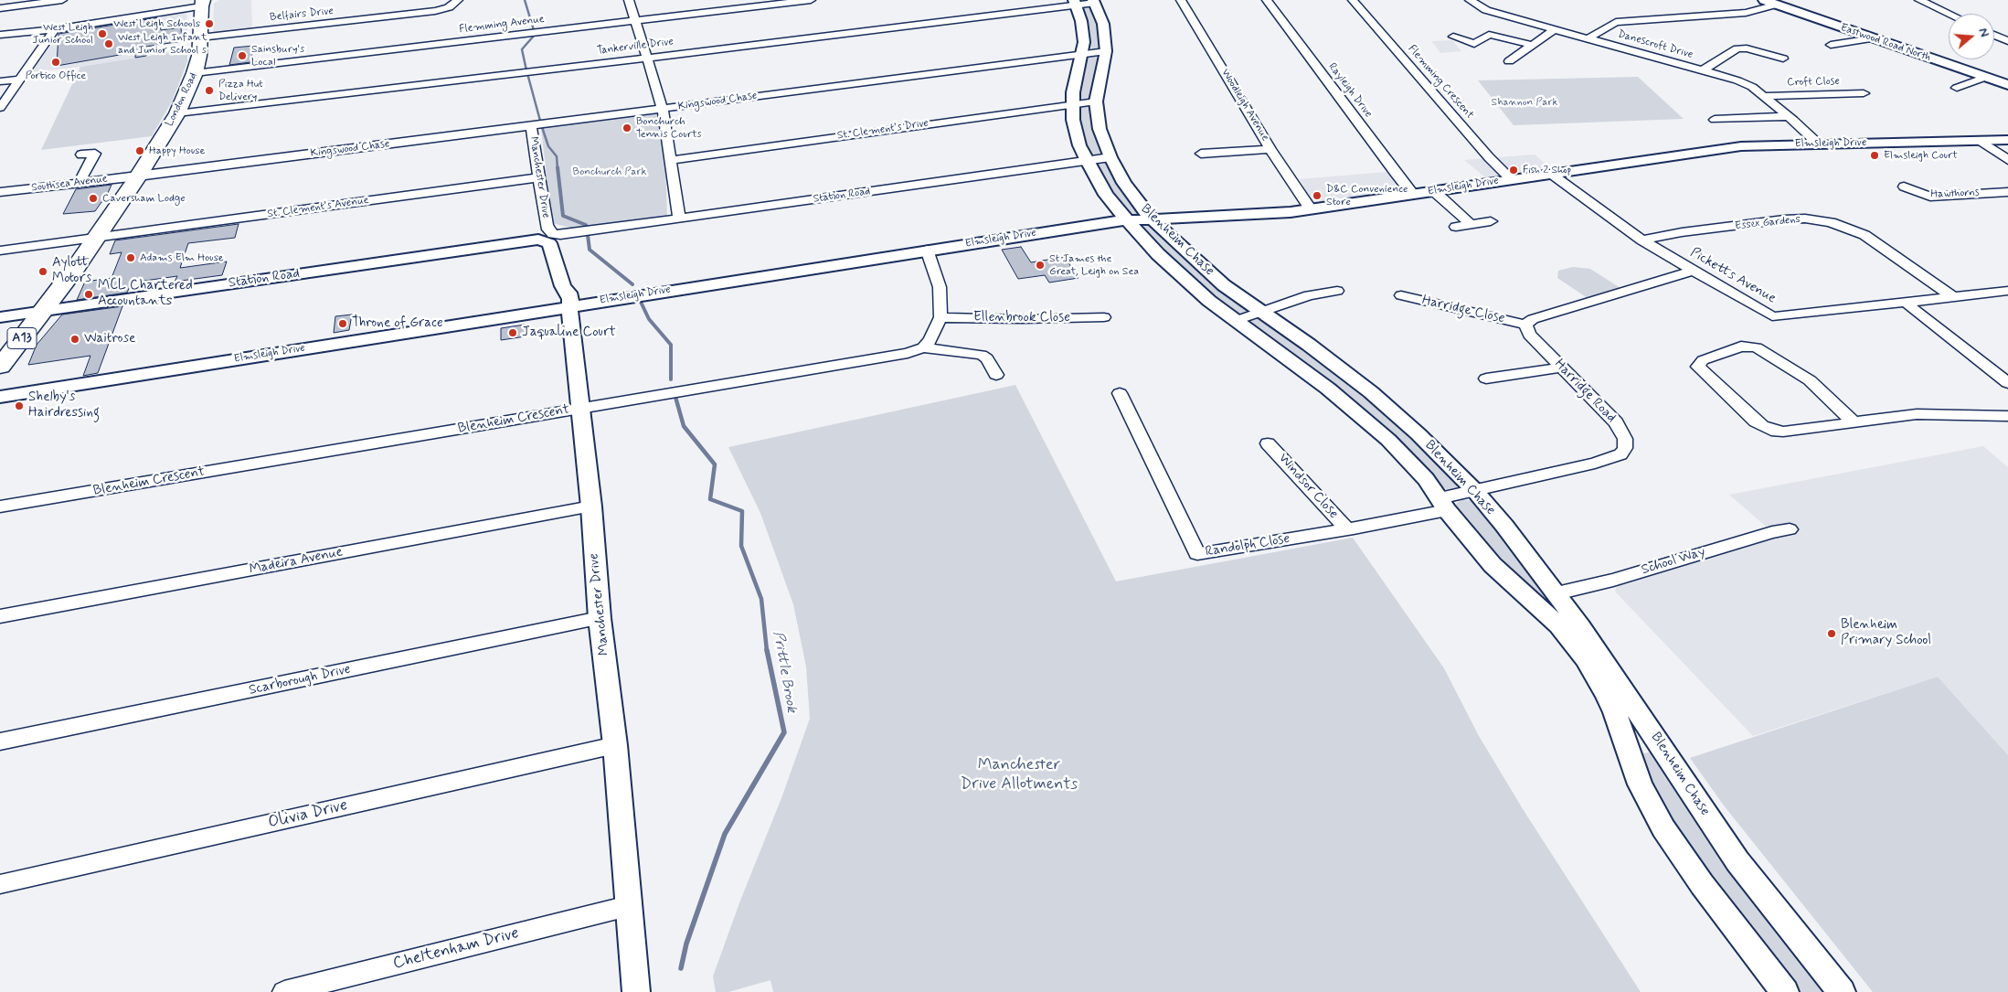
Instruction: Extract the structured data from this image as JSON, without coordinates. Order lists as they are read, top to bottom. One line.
{"streets":{"main road":["London Road","A13"],"street":["Belfairs Drive","Flemming Avenue","Eastwood Road North","Danescroft Drive","Tankerville Drive","Flemming Crescent","Croft Close","Rayleigh Drive","Kingswood Chase","Woodleigh Avenue","St. Clement's Drive","Elmsleigh Drive","Manchester Drive","Southsea Avenue","Hawthorns","Station Road","St. Clement's Avenue","Essex Gardens","Blenheim Chase","Picketts Avenue","Harridge Close","Ellenbrook Close","Harridge Road","Blenheim Crescent","Windsor Close","Randolph Close","Madeira Avenue","School Way","Scarborough Drive","Olivia Drive","Cheltenham Drive"]},"crossings":[["Belfairs Drive","London Road"],["Flemming Avenue","London Road"],["Danescroft Drive","Croft Close"],["Danescroft Drive","Elmsleigh Drive"],["Tankerville Drive","London Road"],["Tankerville Drive","Blenheim Chase"],["Flemming Crescent","Elmsleigh Drive"],["Rayleigh Drive","Elmsleigh Drive"],["London Road","Kingswood Chase"],["London Road","Southsea Avenue"],["London Road","Station Road"],["London Road","St. Clement's Avenue"],["Kingswood Chase","Manchester Drive"],["Kingswood Chase","Southsea Avenue"],["Kingswood Chase","Blenheim Chase"],["Woodleigh Avenue","Elmsleigh Drive"],["St. Clement's Drive","Blenheim Chase"],["Elmsleigh Drive","Manchester Drive"],["Elmsleigh Drive","Blenheim Chase"],["Elmsleigh Drive","Picketts Avenue"],["Manchester Drive","Station Road"],["Manchester Drive","St. Clement's Avenue"],["Manchester Drive","Blenheim Crescent"],["Manchester Drive","Madeira Avenue"],["Manchester Drive","Scarborough Drive"],["Manchester Drive","Olivia Drive"],["Manchester Drive","Cheltenham Drive"],["Station Road","Blenheim Chase"],["Essex Gardens","Picketts Avenue"],["Blenheim Chase","Harridge Road"],["Blenheim Chase","Randolph Close"],["Blenheim Chase","School Way"],["Harridge Close","Harridge Road"],["Harridge Road","Randolph Close"],["Windsor Close","Randolph Close"]],"water":["Prittle Brook"],"parks":["Shannon Park","Bonchurch Park","Manchester Drive Allotments"],"places":["West Leigh Schools","West Leigh Junior School","West Leigh Infant and Junior School s","Sainsbury's Local","Portico Office","Pizza Hut Delivery","Bonchurch Tennis Courts","Happy House","Elmsleigh Court","Fish 2 Shop","D&C Convenience Store","Caversham Lodge","Adams Elm House","St James the Great, Leigh on Sea","Aylott Motors","MCL Chartered Accountants","Throne of Grace","Jaqualine Court","Waitrose","Shelby's Hairdressing","Blenheim Primary School"],"north":"right"}
